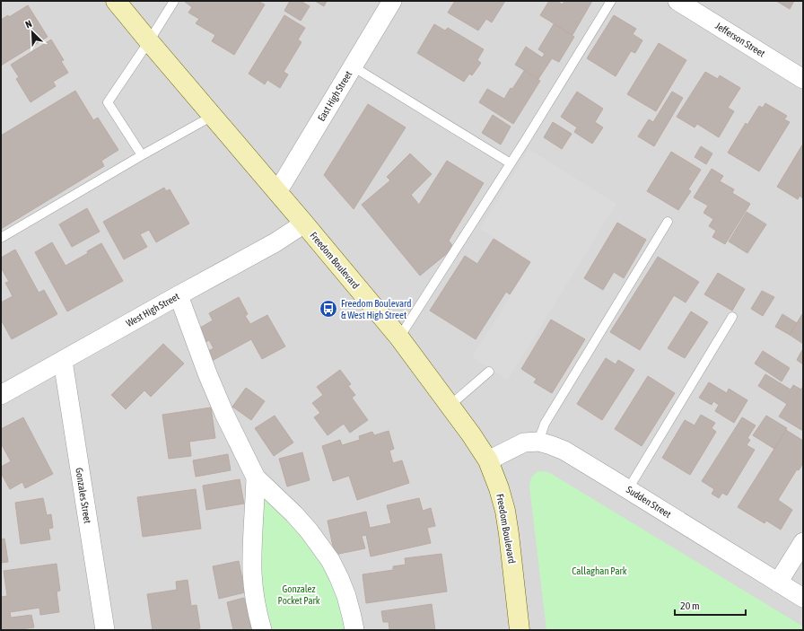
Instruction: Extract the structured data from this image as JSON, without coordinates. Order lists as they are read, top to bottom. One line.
{"streets":{"main road":["Freedom Boulevard"],"street":["Jefferson Street","East High Street","West High Street","Gonzales Street","Sudden Street"]},"crossings":[["East High Street","Freedom Boulevard"],["Freedom Boulevard","West High Street"],["Freedom Boulevard","Sudden Street"],["West High Street","Gonzales Street"]],"parks":["Callaghan Park","Gonzalez Pocket Park"],"places":{"bus stop":["Freedom Boulevard & West High Street"]},"scale_bar":"20 m","north":"top left"}
